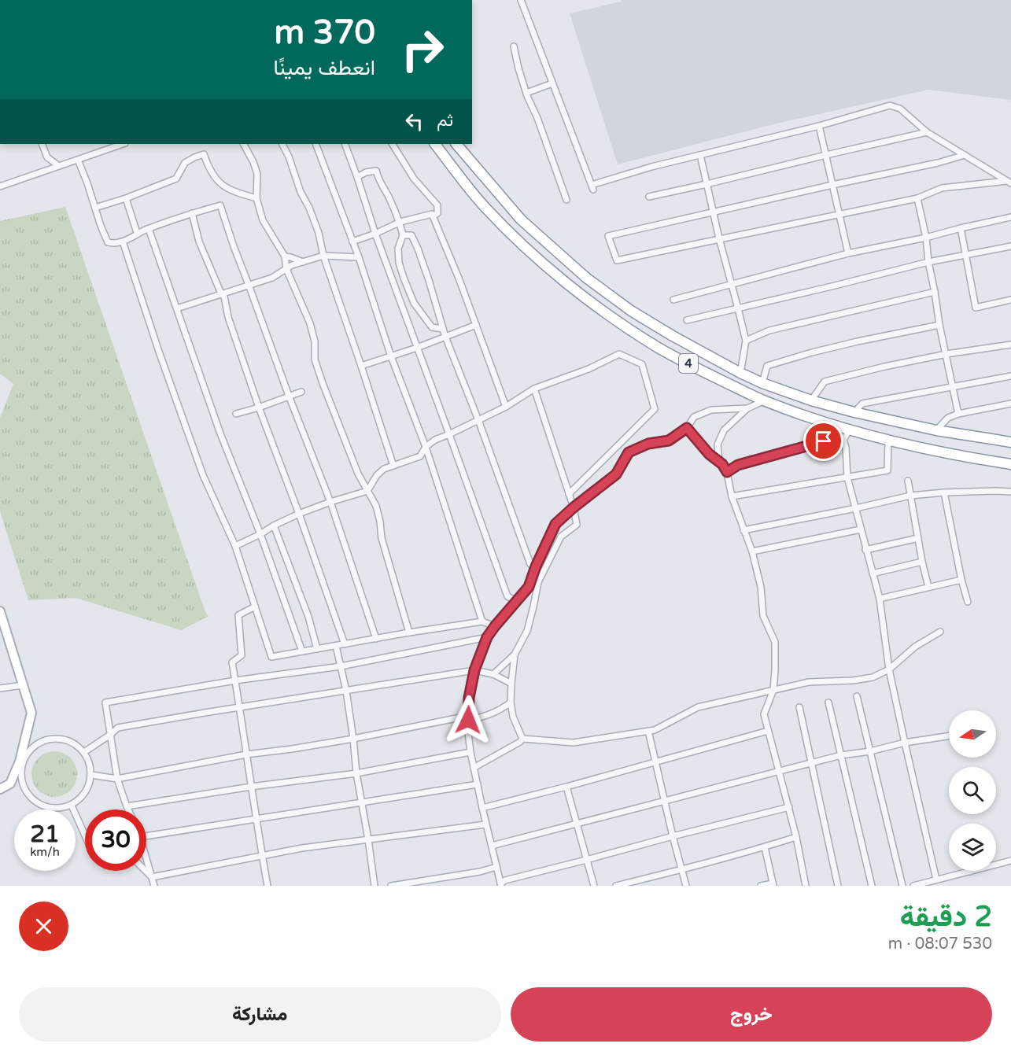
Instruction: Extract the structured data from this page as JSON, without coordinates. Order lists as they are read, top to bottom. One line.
{"streets":{"highway":["4"]},"north":"left","page":{"turn":["370 m","انعطف يمينًا"],"then":"ثم","speed":"21 km/h","limit":"30","heading":["2 دقيقة","530 m · 08:07"],"buttons":["خروج","مشاركة"]}}
